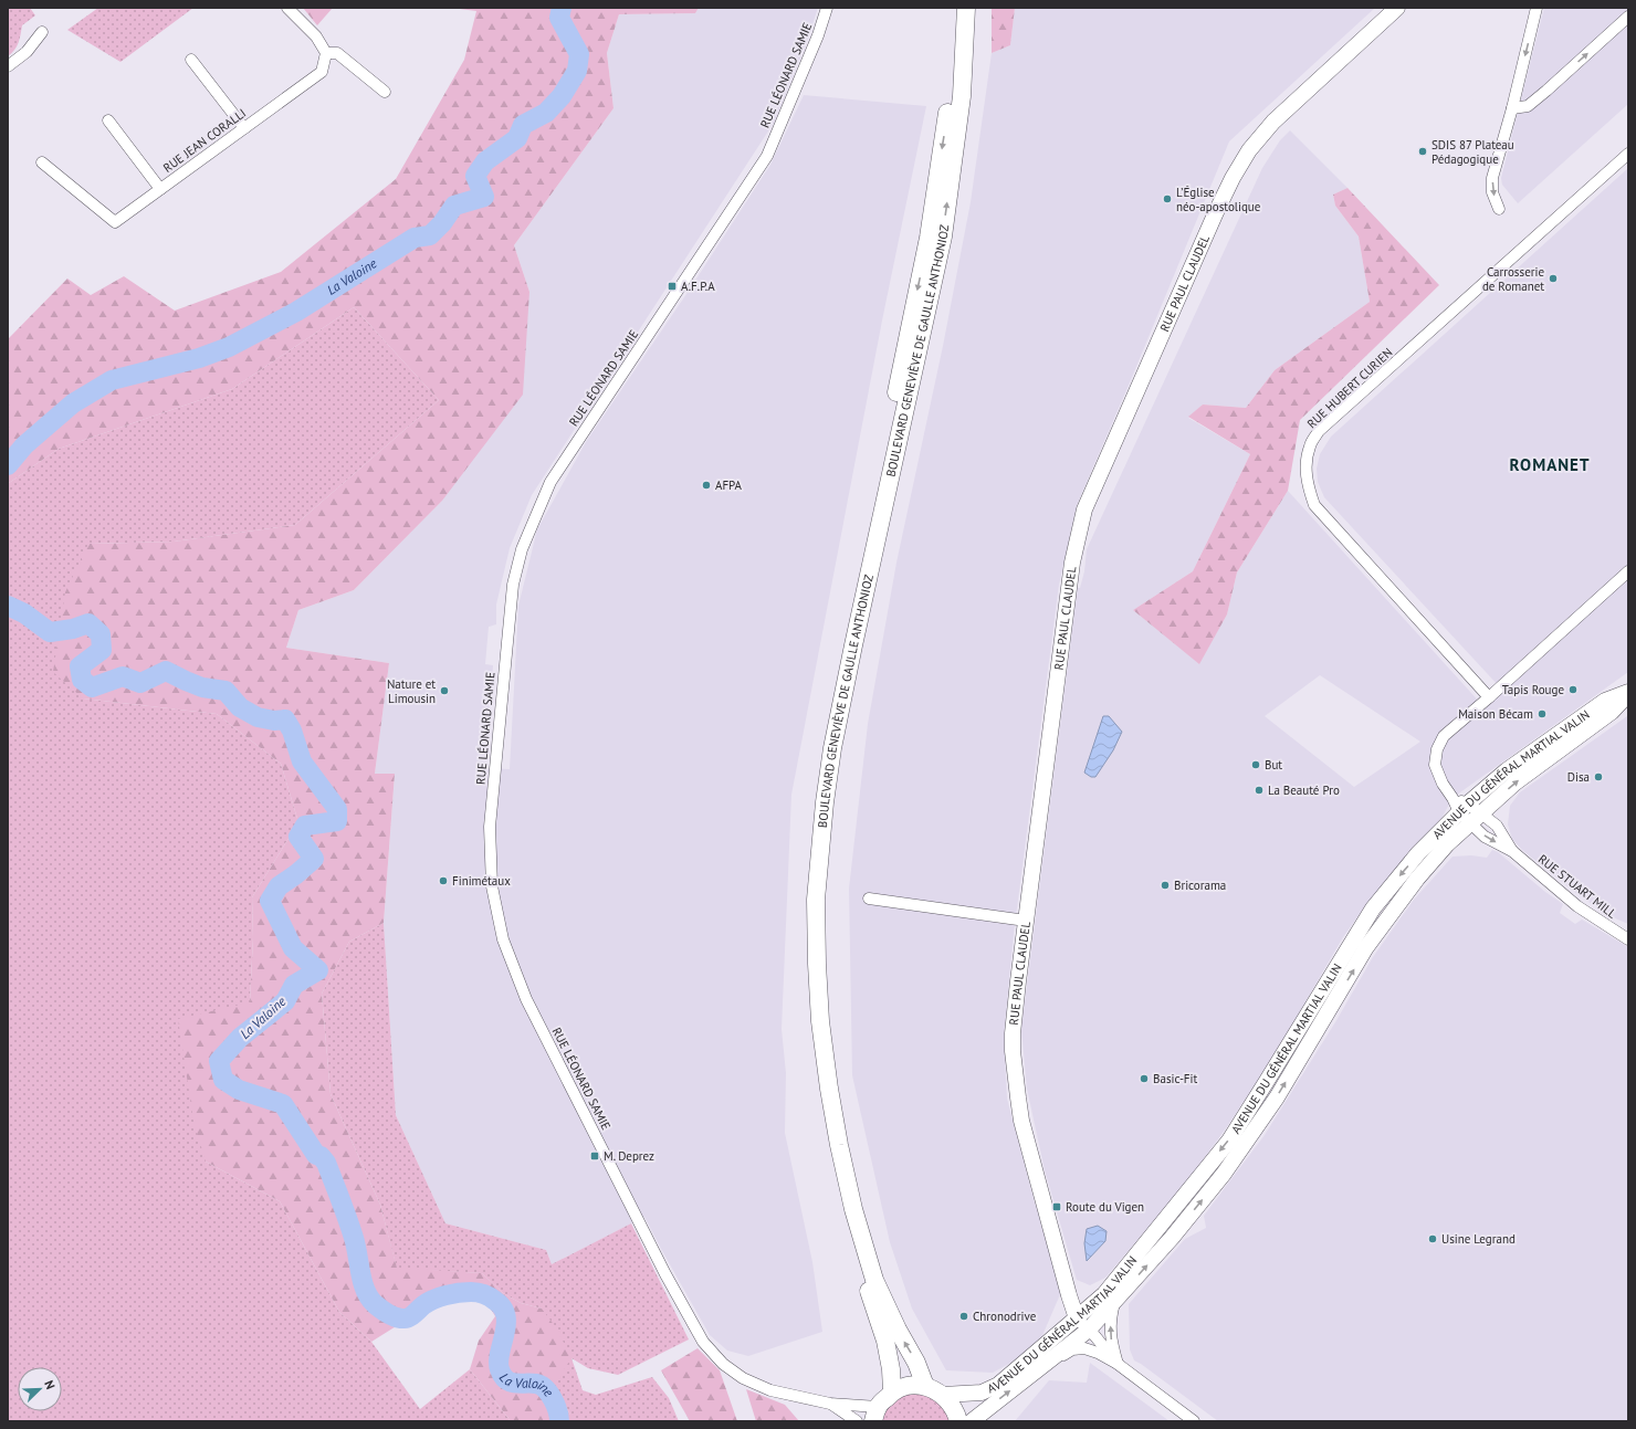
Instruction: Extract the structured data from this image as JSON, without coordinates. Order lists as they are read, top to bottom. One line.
{"streets":{"main road":["RUE PAUL CLAUDEL","BOULEVARD GENEVIÈVE DE GAULLE ANTHONIOZ","AVENUE DU GÉNÉRAL MARTIAL VALIN"],"street":["RUE LÉONARD SAMIE","RUE JEAN CORALLI","RUE HUBERT CURIEN","RUE STUART MILL"]},"crossings":[["RUE PAUL CLAUDEL","AVENUE DU GÉNÉRAL MARTIAL VALIN"],["AVENUE DU GÉNÉRAL MARTIAL VALIN","RUE STUART MILL"]],"districts":["ROMANET"],"water":["La Valoine"],"places":{"other":["SDIS 87 Plateau Pédagogique","L’Église néo-apostolique","Carrosserie de Romanet","AFPA","Tapis Rouge","Nature et Limousin","Maison Bécam","But","Disa","La Beauté Pro","Finimétaux","Bricorama","Basic-Fit","Usine Legrand","Chronodrive"],"transit":["A.F.P.A","M. Deprez","Route du Vigen"]},"north":"top right"}
